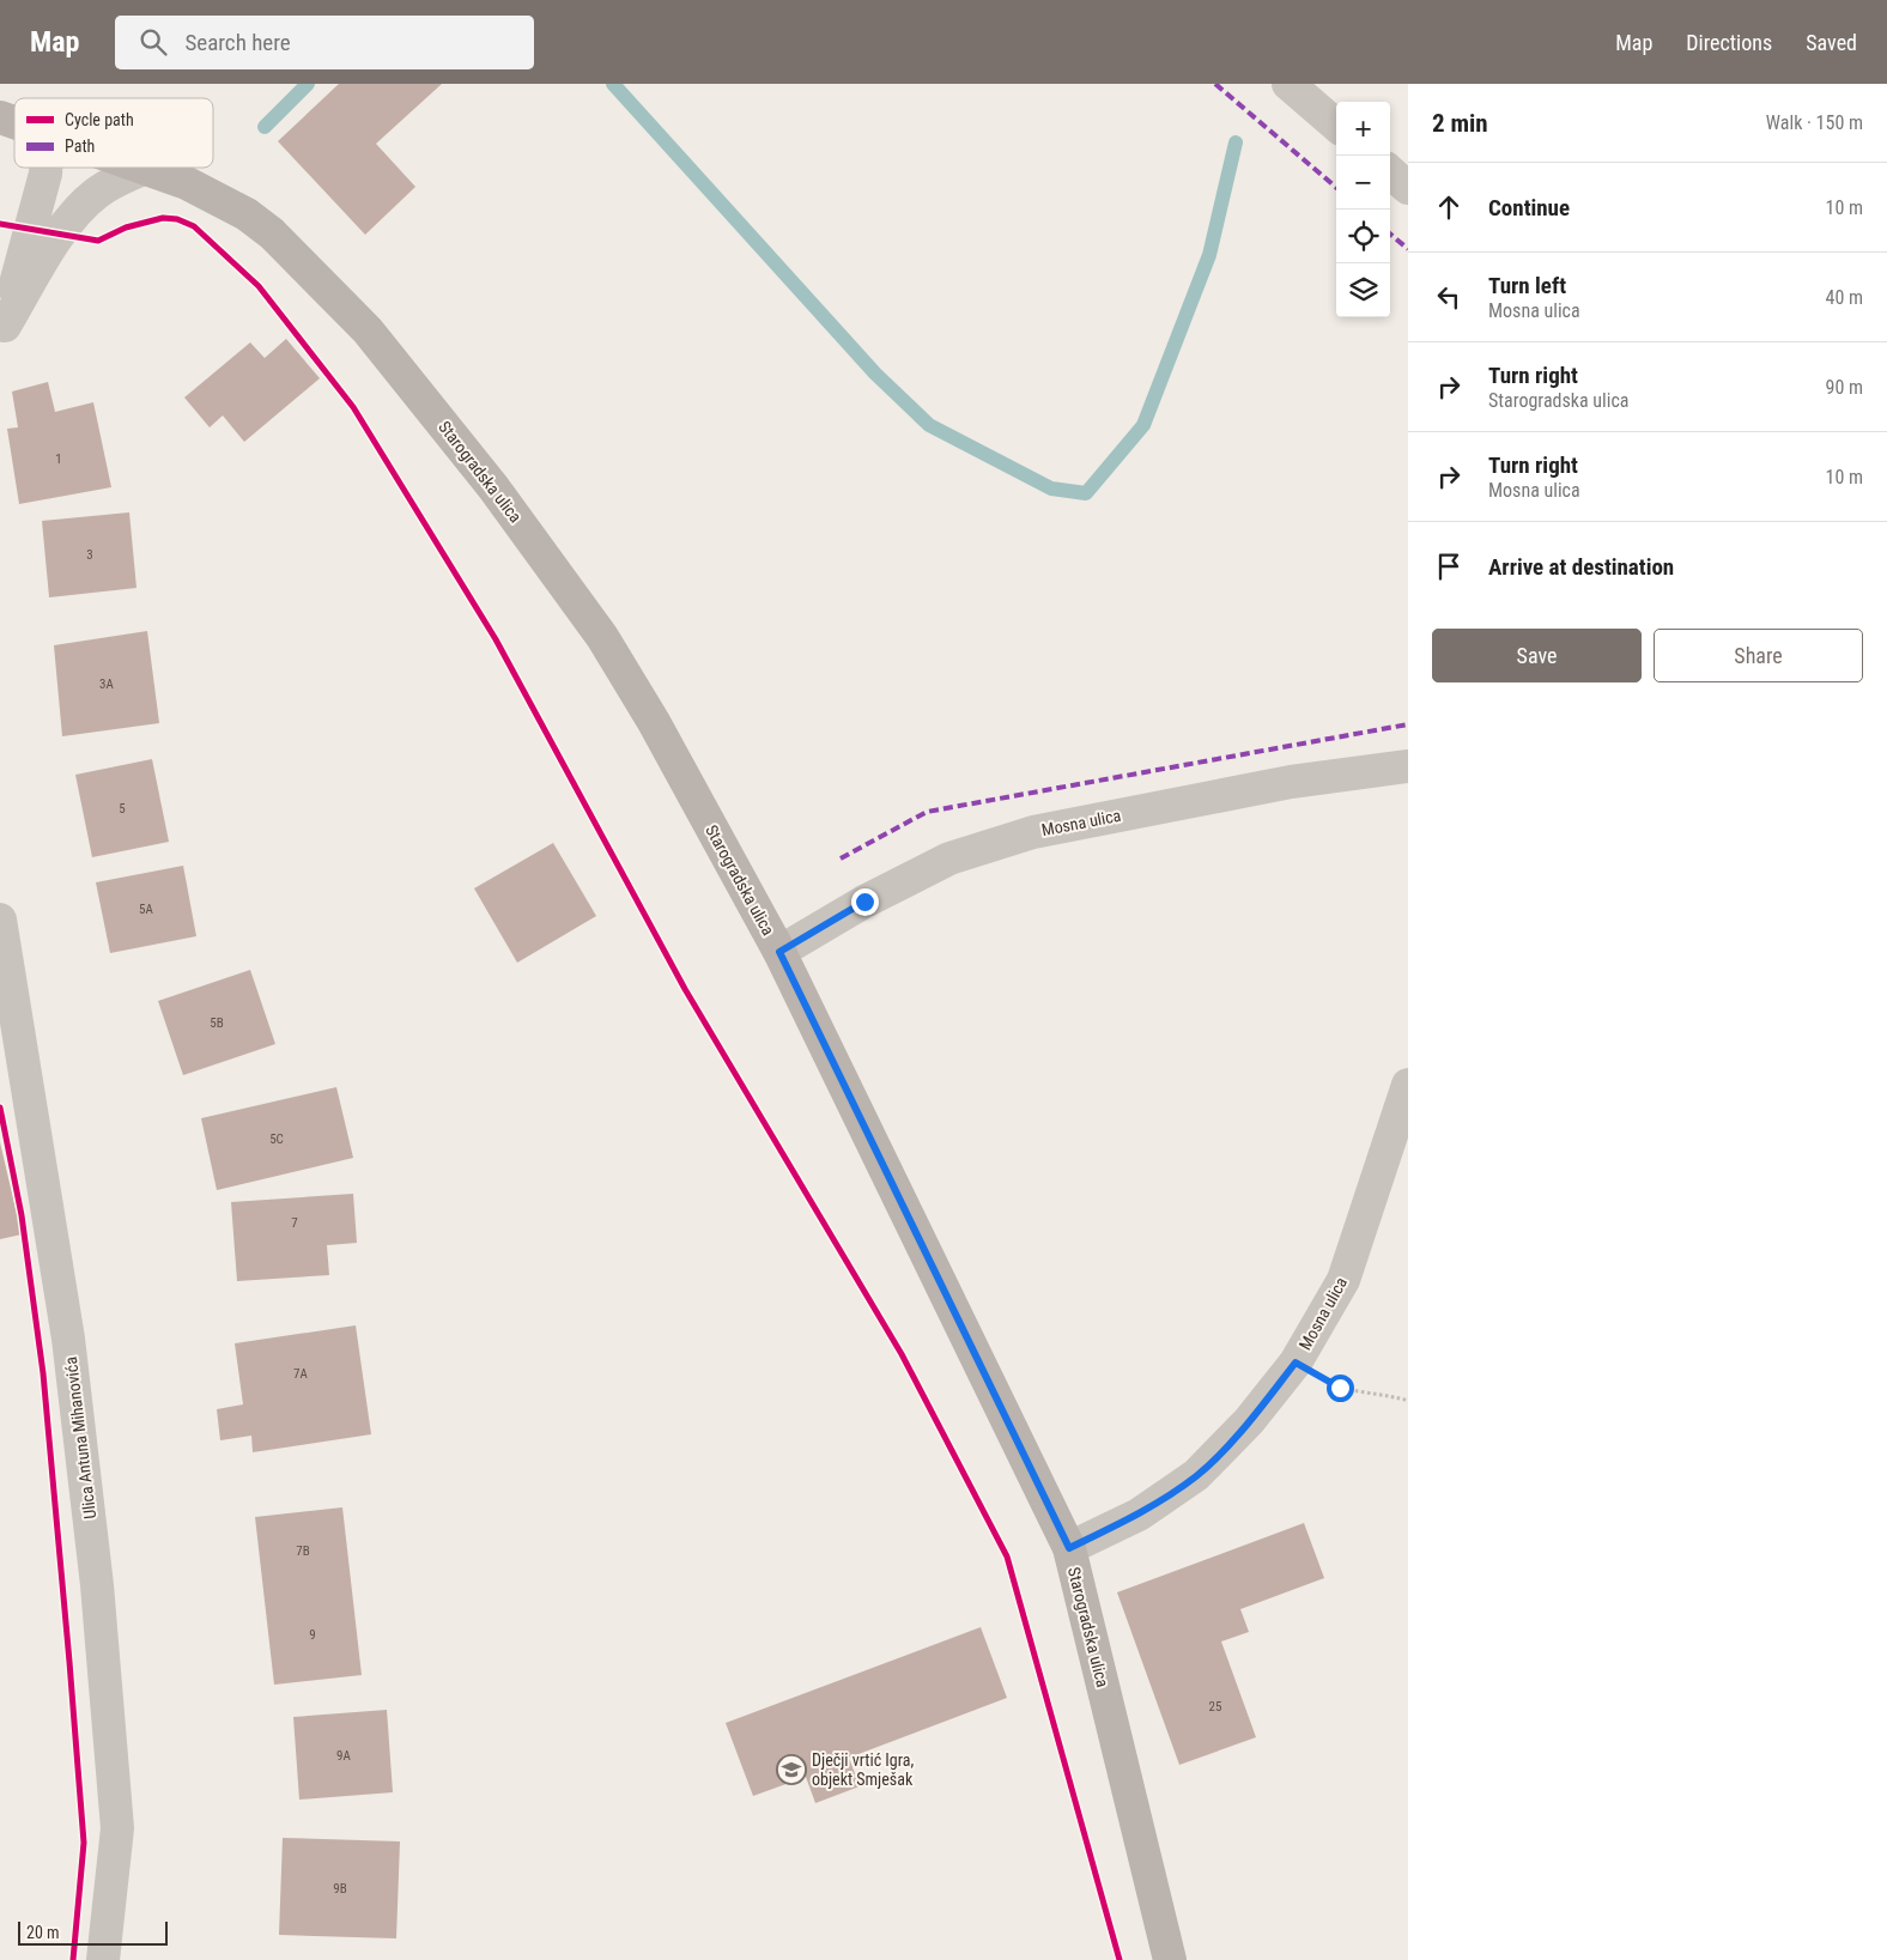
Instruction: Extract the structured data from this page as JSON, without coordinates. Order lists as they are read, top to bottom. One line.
{"streets":{"main road":["Starogradska ulica"],"street":["Mosna ulica","Ulica Antuna Mihanovića"]},"crossings":[["Starogradska ulica","Mosna ulica"]],"places":{"school or university":["Dječji vrtić Igra, objekt Smješak"]},"house_numbers":["1","3","3A","5","5A","5B","5C","7","7A","7B","9","25","9A","9B"],"legend":["Cycle path","Path"],"scale_bar":"20 m","page":{"header":"Map","search":"Search here","nav":["Map","Directions","Saved"],"heading":["2 min","Walk · 150 m"],"map_buttons":["+","−"],"list":[["Continue","10 m"],["Turn left","Mosna ulica","40 m"],["Turn right","Starogradska ulica","90 m"],["Turn right","Mosna ulica","10 m"],"Arrive at destination"],"buttons":["Save","Share"],"scale":"20 m"}}
